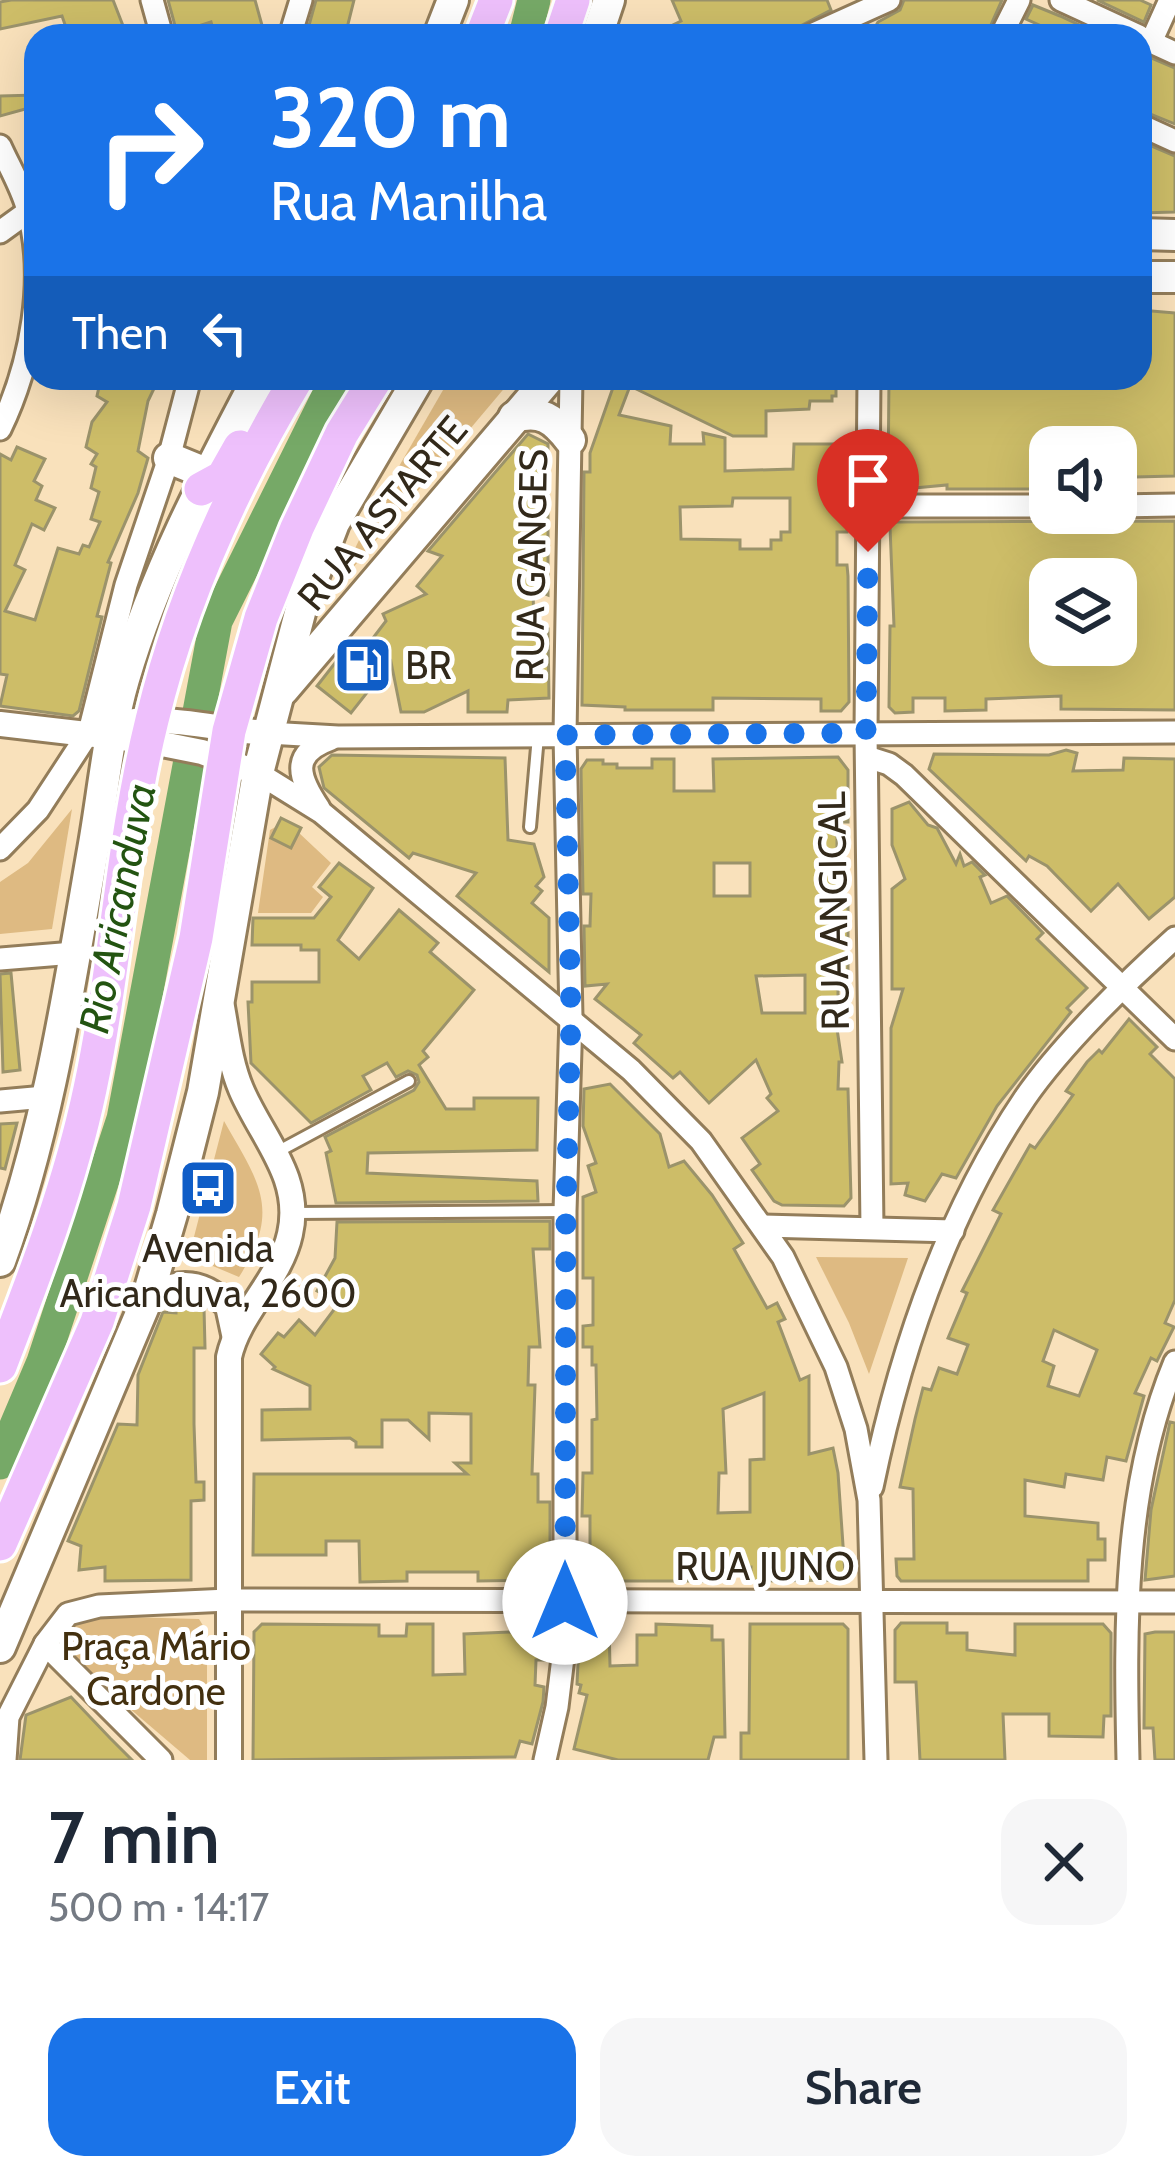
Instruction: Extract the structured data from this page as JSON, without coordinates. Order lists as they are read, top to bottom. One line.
{"streets":{"main road":["RUA ASTARTE"],"street":["RUA GANGES","RUA ANGICAL","RUA JUNO"]},"crossings":[["RUA GANGES","RUA JUNO"]],"water":["Rio Aricanduva"],"parks":["Praça Mário Cardone"],"places":{"fuel station":["BR"],"bus stop":["Avenida Aricanduva, 2600"]},"page":{"turn":["320 m","Rua Manilha"],"then":"Then","heading":["7 min","500 m · 14:17"],"buttons":["Exit","Share"]}}
